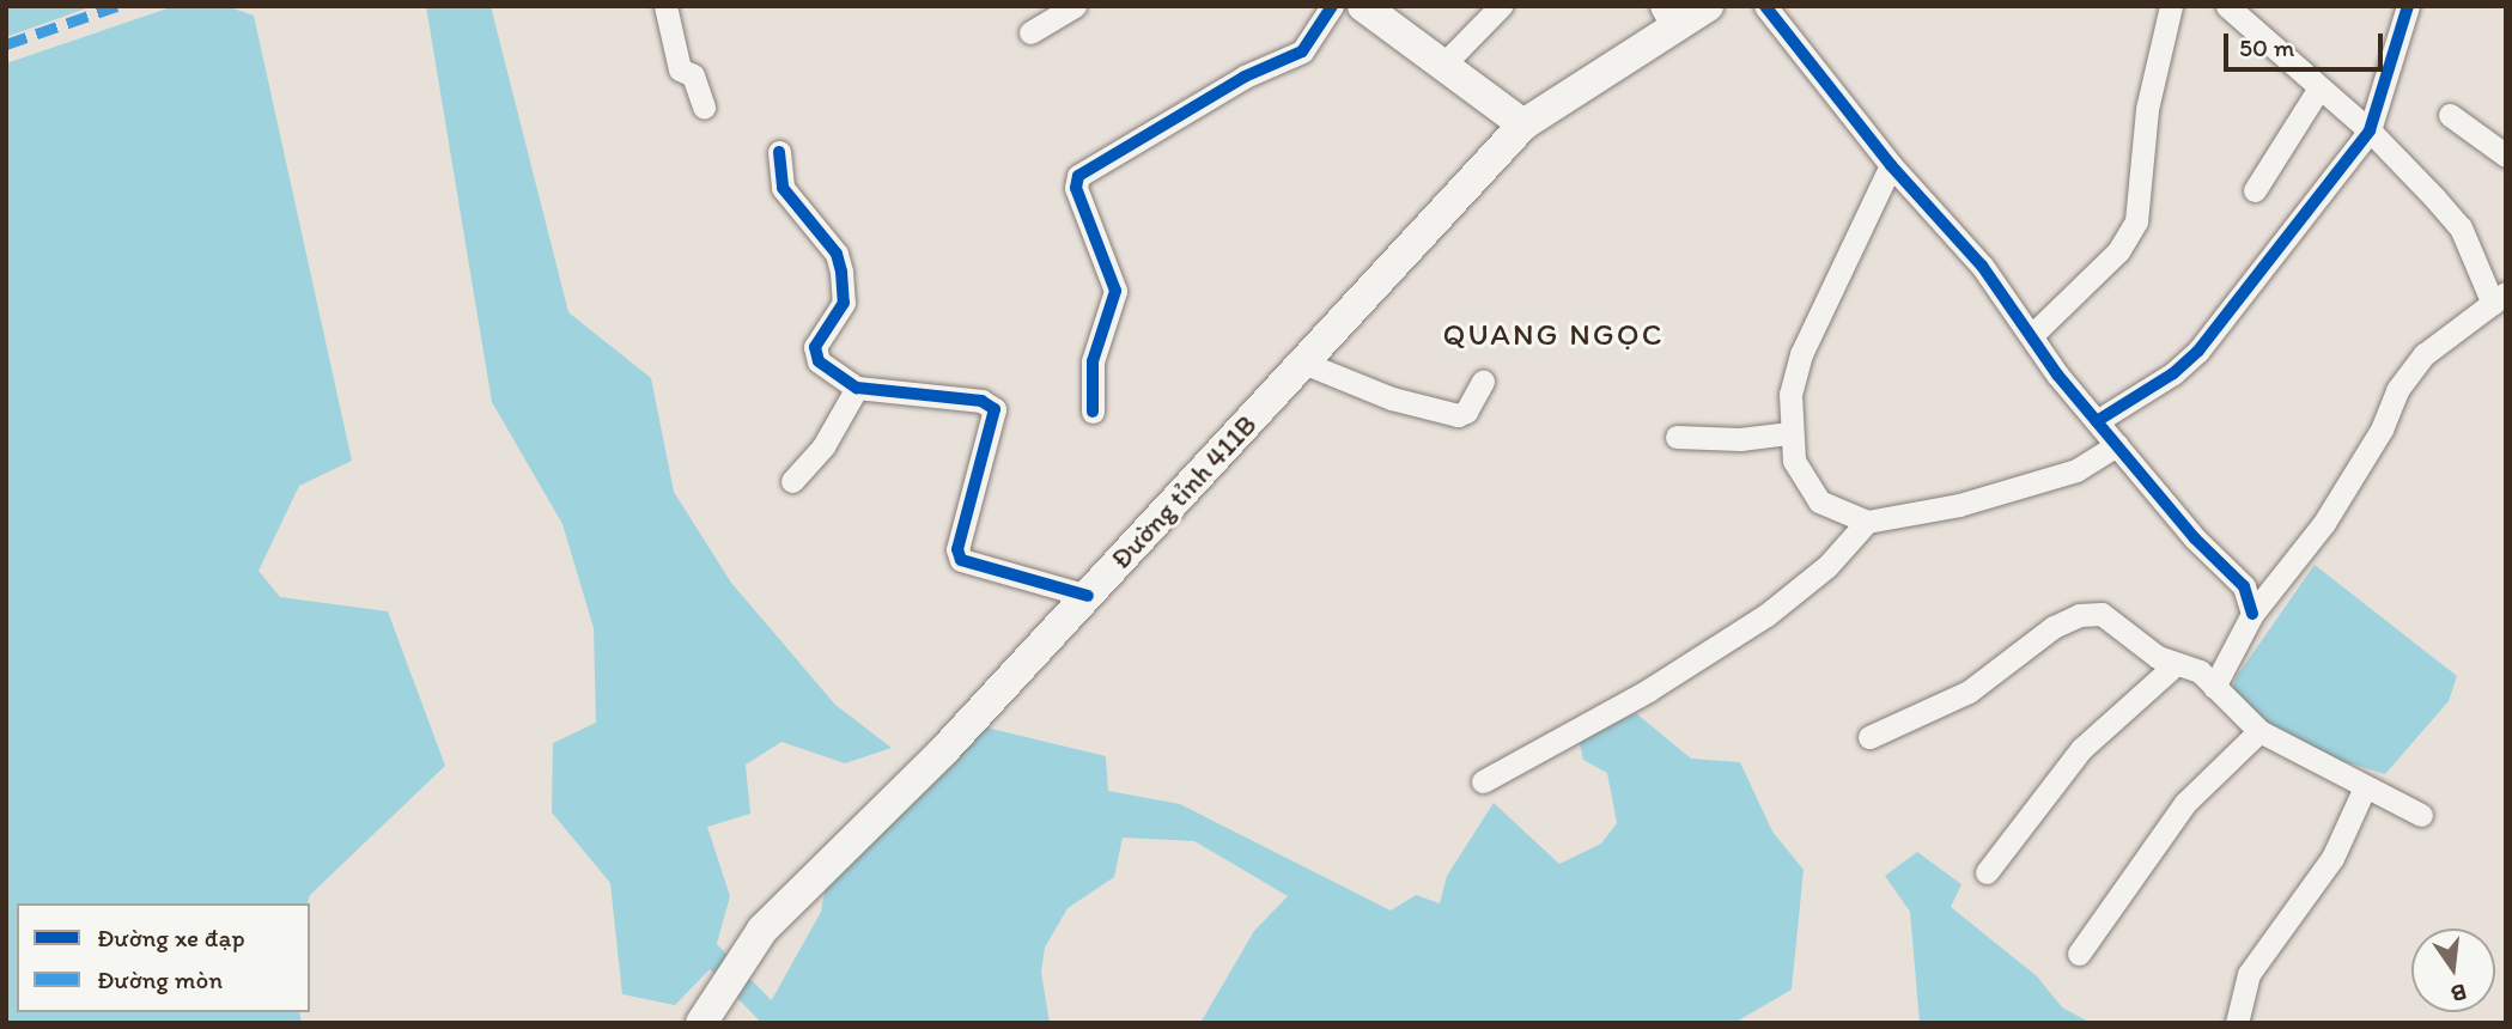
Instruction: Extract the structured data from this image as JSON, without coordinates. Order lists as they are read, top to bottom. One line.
{"streets":{"main road":["Đường tỉnh 411B"]},"districts":["QUANG NGỌC"],"legend":["Đường xe đạp","Đường mòn"],"scale_bar":"50 m","north":"bottom"}
